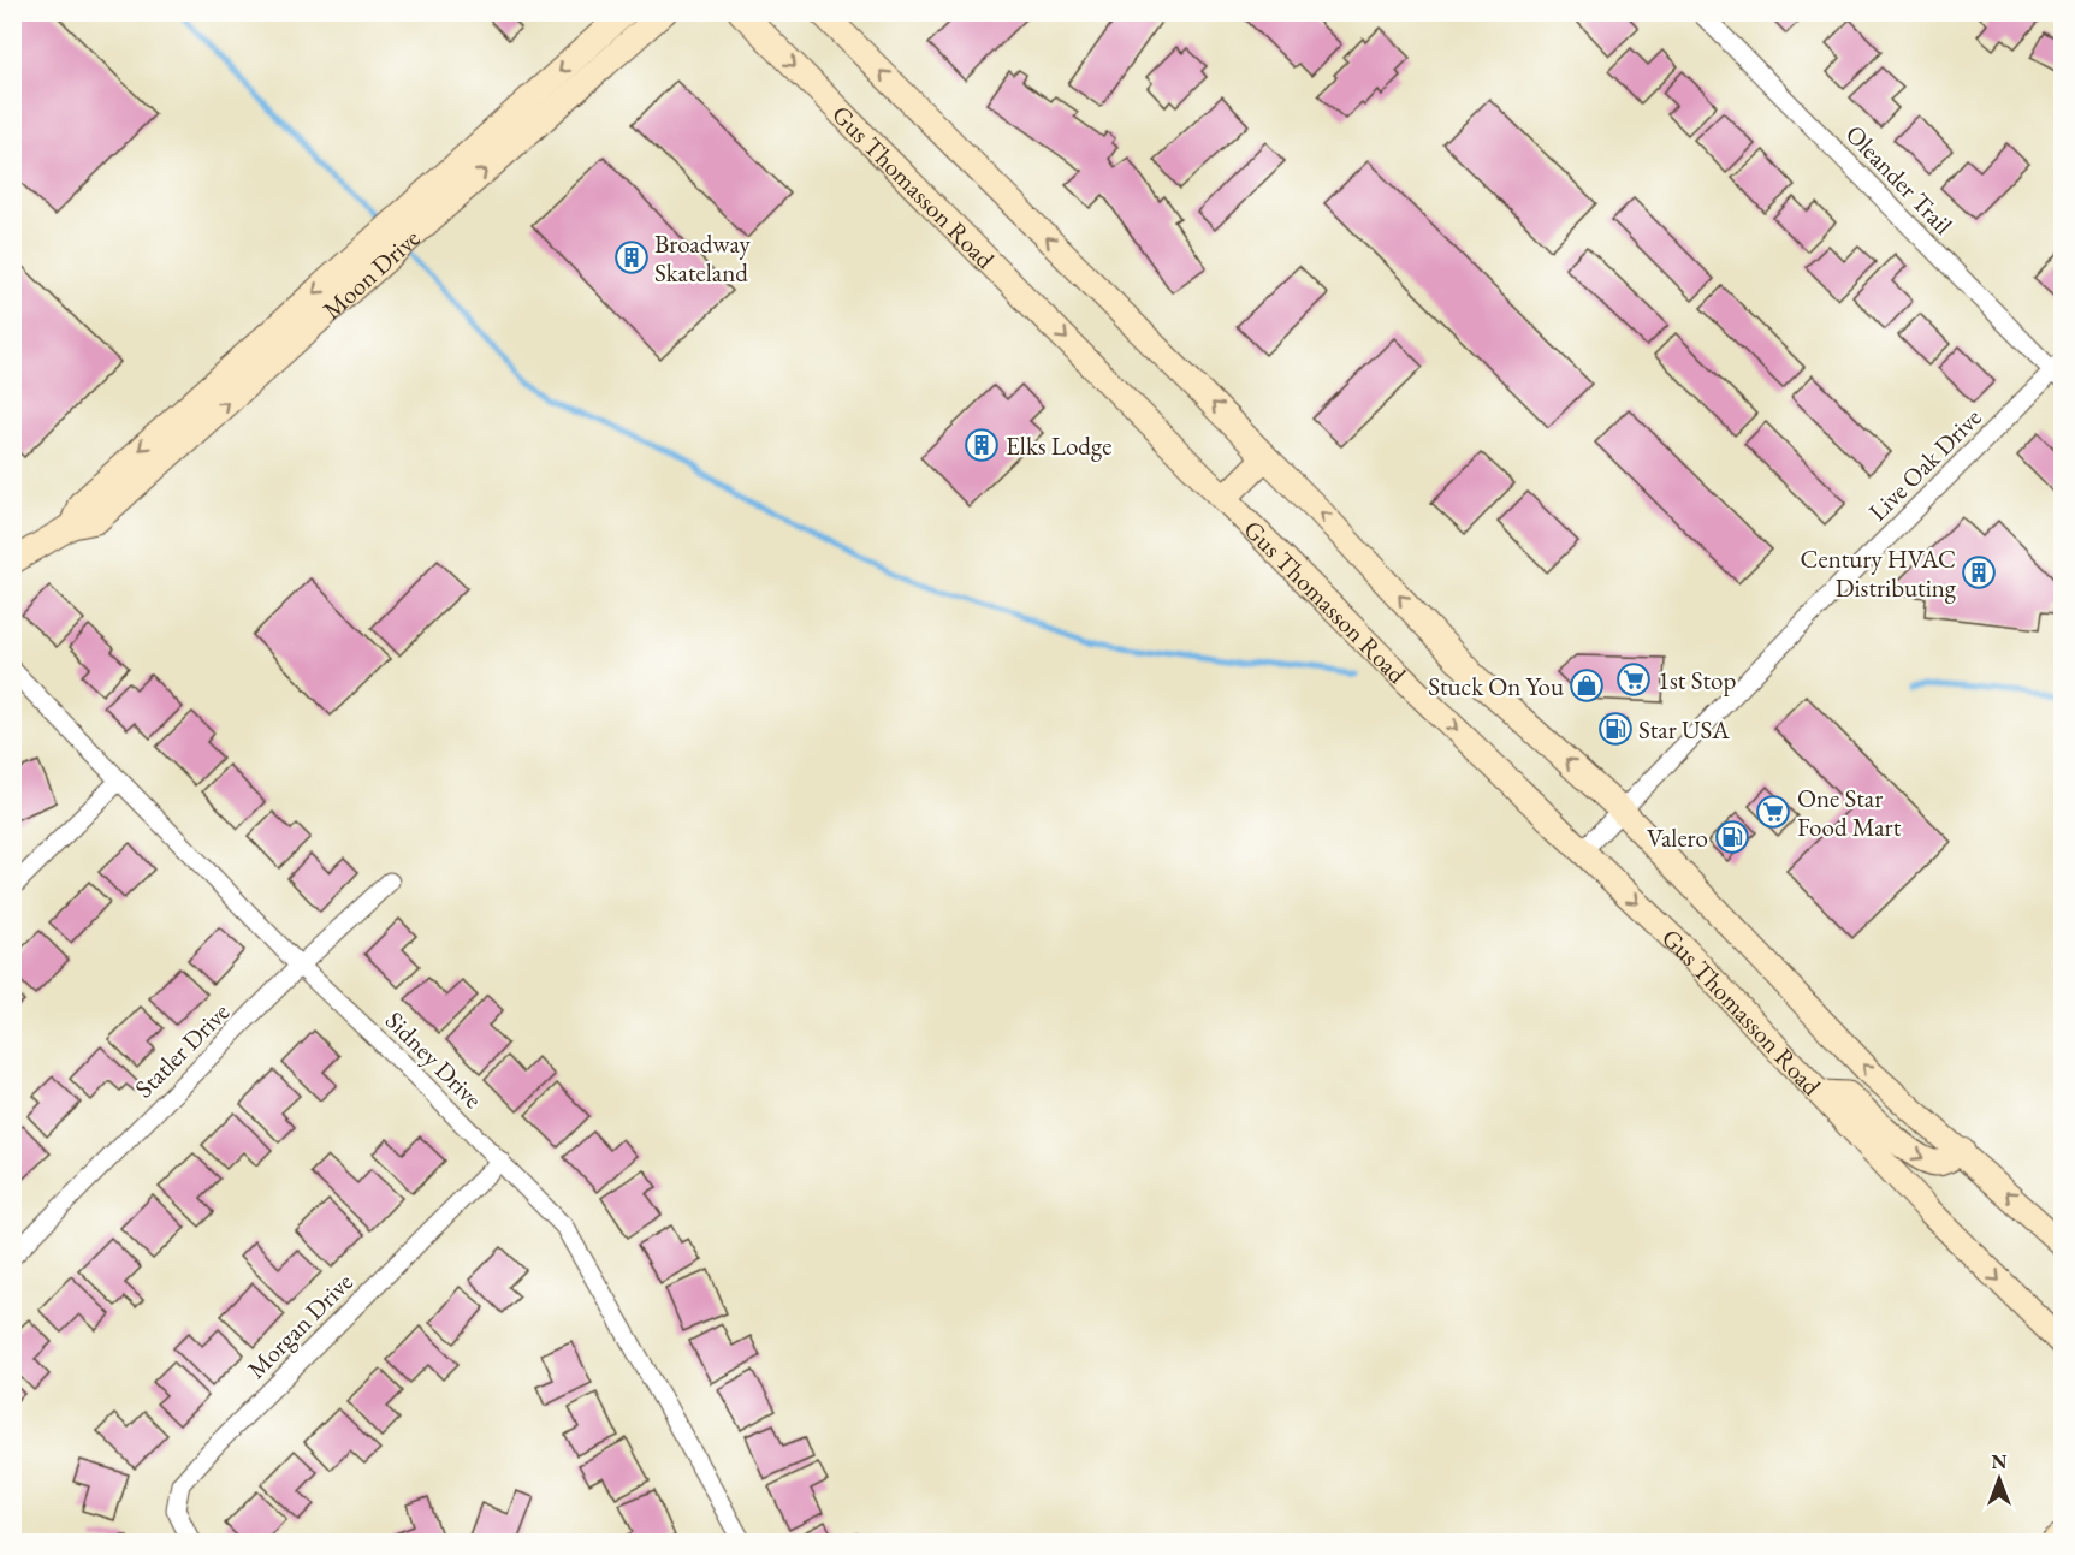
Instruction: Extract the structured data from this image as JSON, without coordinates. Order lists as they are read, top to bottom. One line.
{"streets":{"main road":["Gus Thomasson Road","Moon Drive"],"street":["Oleander Trail","Live Oak Drive","Statler Drive","Sidney Drive","Morgan Drive"]},"crossings":[["Oleander Trail","Live Oak Drive"],["Gus Thomasson Road","Live Oak Drive"],["Statler Drive","Sidney Drive"],["Sidney Drive","Morgan Drive"]],"places":{"building":["Broadway Skateland","Elks Lodge","Century HVAC Distributing"],"supermarket":["1st Stop","One Star Food Mart"],"shop":["Stuck On You"],"fuel station":["Star USA","Valero"]},"north":"top"}
